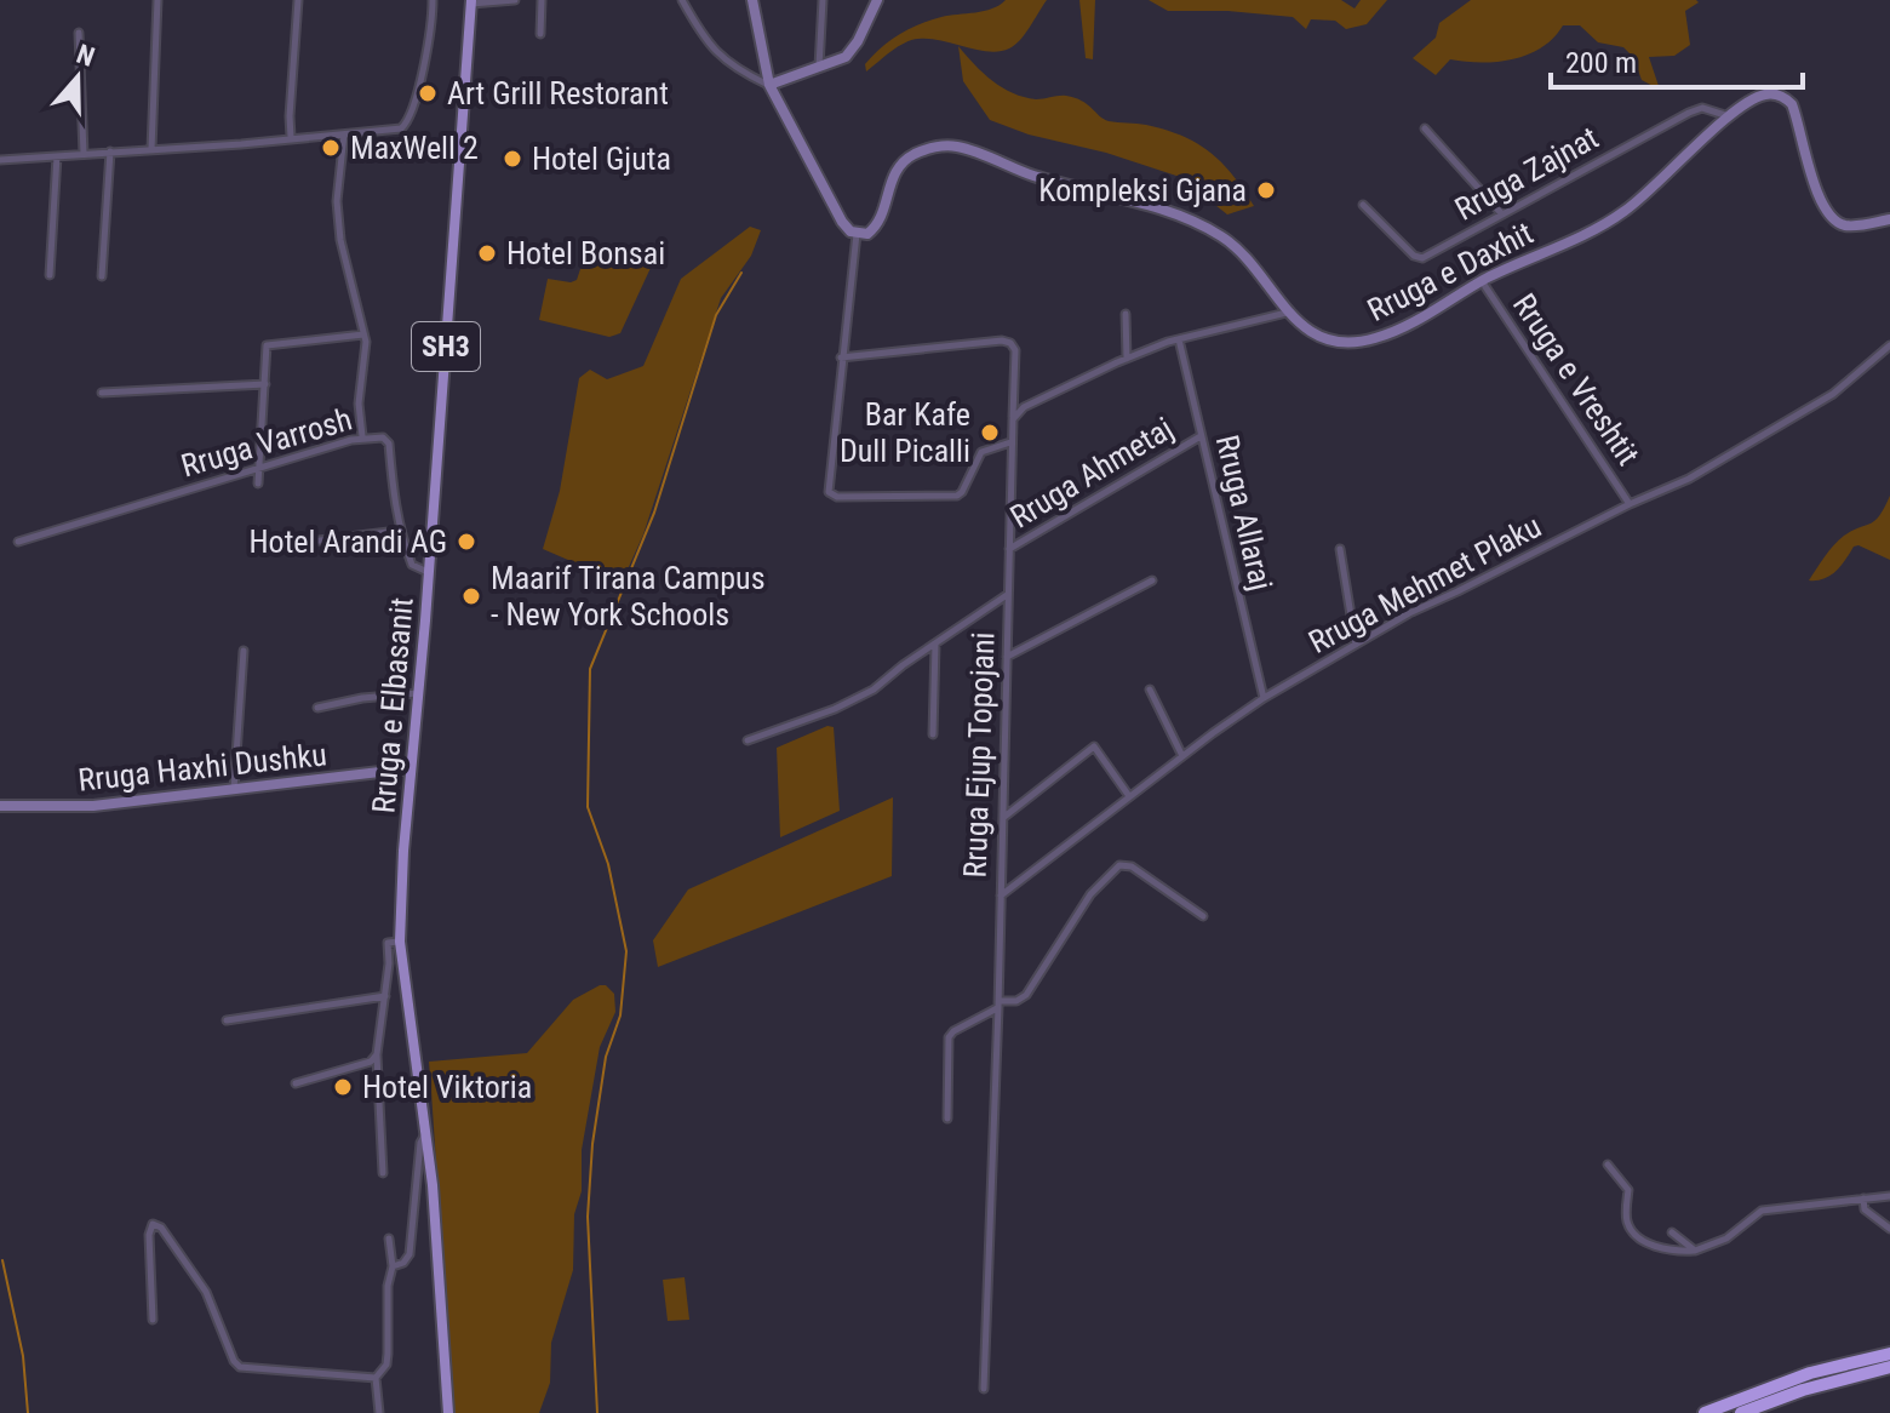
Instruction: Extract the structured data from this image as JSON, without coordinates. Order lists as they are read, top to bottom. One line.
{"streets":{"main road":["SH3","Rruga e Elbasanit"],"street":["Rruga Zajnat","Rruga e Daxhit","Rruga e Vreshtit","Rruga Varrosh","Rruga Ahmetaj","Rruga Allaraj","Rruga Mehmet Plaku","Rruga Ejup Topojani","Rruga Haxhi Dushku"]},"crossings":[["Rruga Zajnat","Rruga e Daxhit"],["Rruga e Daxhit","Rruga e Vreshtit"],["Rruga e Vreshtit","Rruga Mehmet Plaku"],["Rruga Varrosh","Rruga e Elbasanit"],["Rruga Ahmetaj","Rruga Allaraj"],["Rruga Ahmetaj","Rruga Ejup Topojani"],["Rruga Allaraj","Rruga Mehmet Plaku"],["Rruga Mehmet Plaku","Rruga Ejup Topojani"],["Rruga e Elbasanit","Rruga Haxhi Dushku"]],"places":["Art Grill Restorant","MaxWell 2","Hotel Gjuta","Kompleksi Gjana","Hotel Bonsai","Bar Kafe Dull Picalli","Hotel Arandi AG","Maarif Tirana Campus - New York Schools","Hotel Viktoria"],"scale_bar":"200 m","north":"top"}
